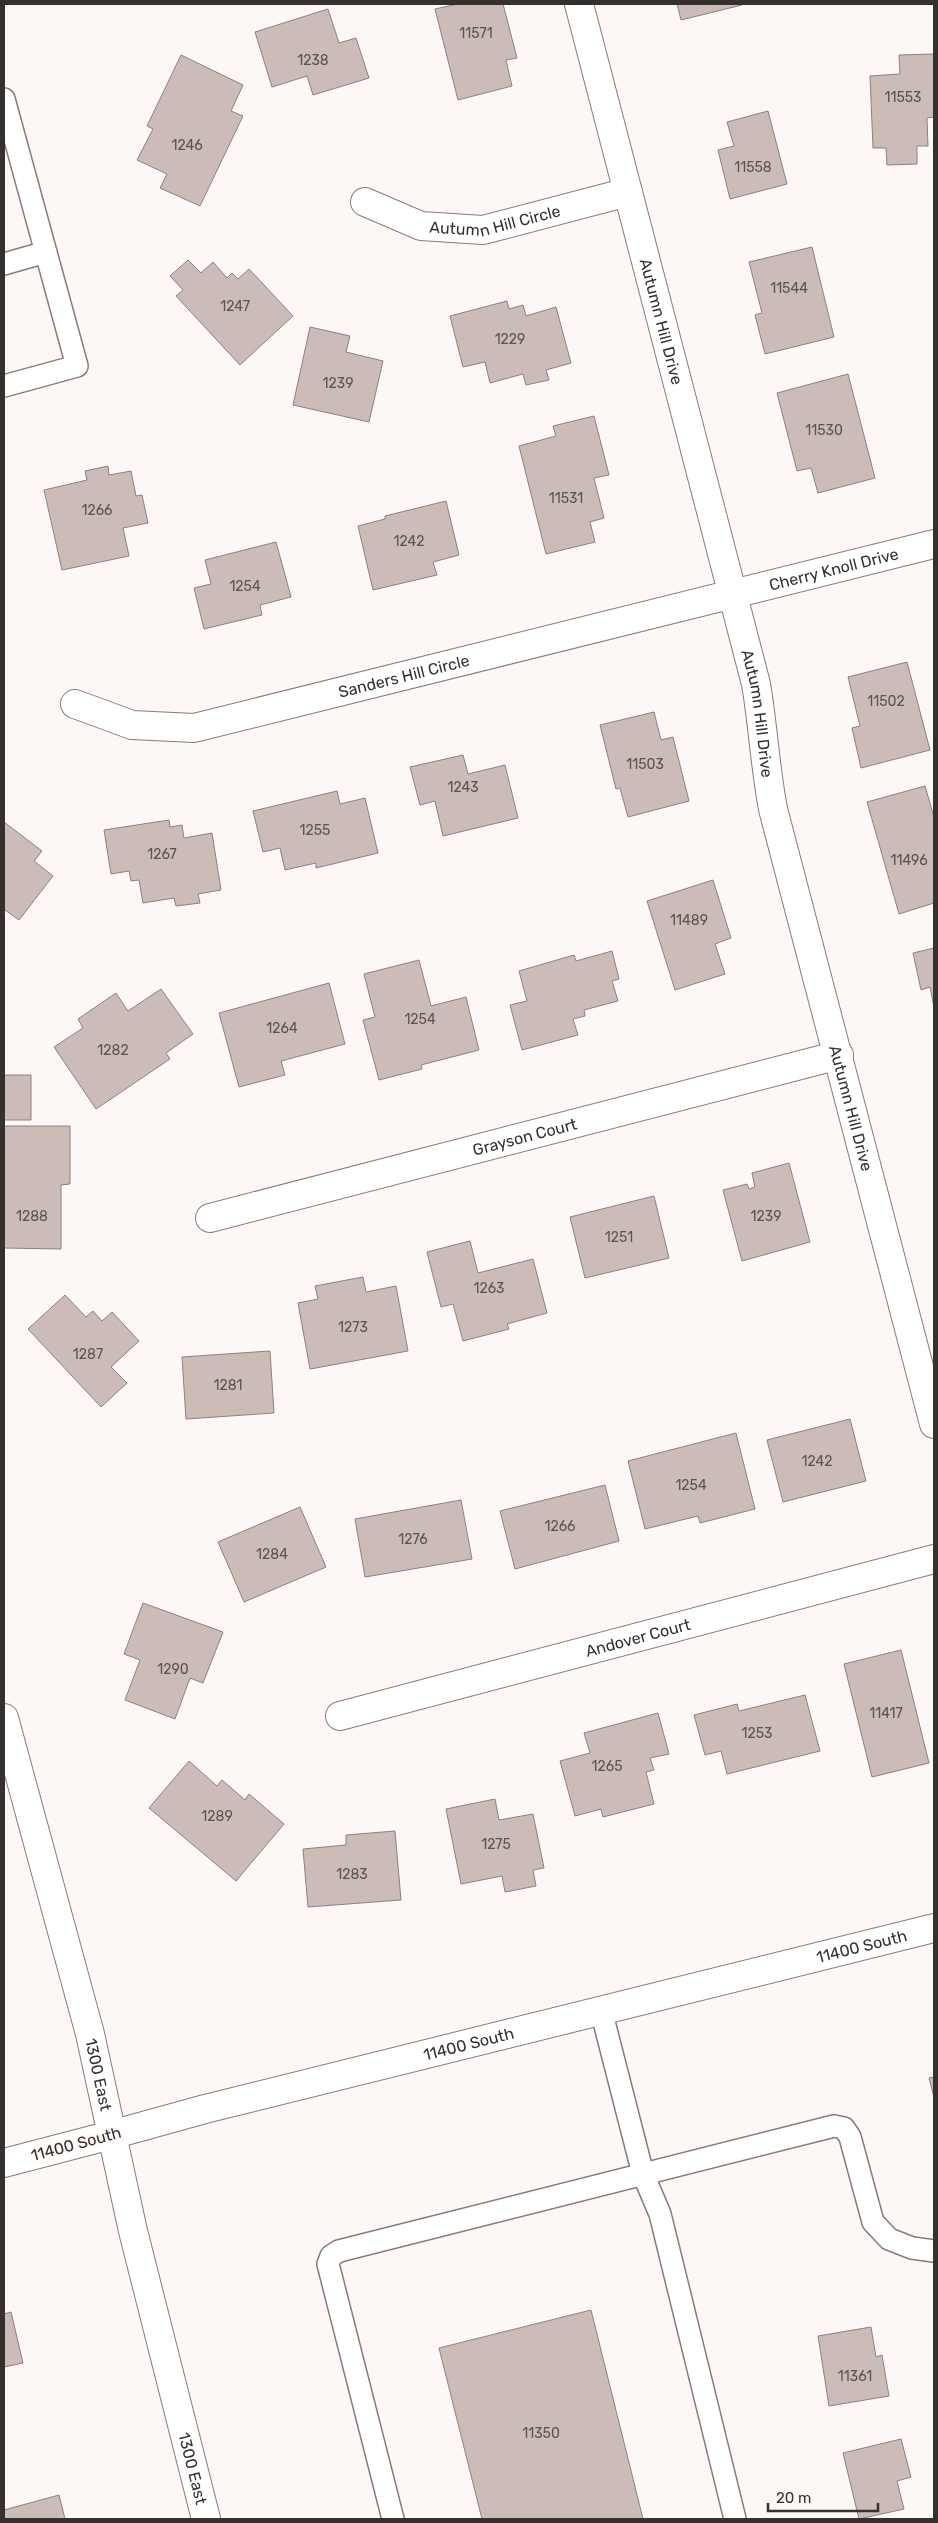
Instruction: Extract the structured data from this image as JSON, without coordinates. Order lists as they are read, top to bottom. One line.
{"streets":{"street":["Autumn Hill Circle","Autumn Hill Drive","Cherry Knoll Drive","Sanders Hill Circle","Grayson Court","Andover Court","11400 South","1300 East"]},"crossings":[["Autumn Hill Circle","Autumn Hill Drive"],["Autumn Hill Drive","Cherry Knoll Drive"],["Autumn Hill Drive","Sanders Hill Circle"],["Autumn Hill Drive","Grayson Court"],["Cherry Knoll Drive","Sanders Hill Circle"],["11400 South","1300 East"]],"house_numbers":["11571","1238","11553","1246","11558","11544","1247","1229","1239","11530","11531","1266","1242","1254","11502","11503","1243","1255","1267","11496","11489","1254","1264","1282","1288","1239","1251","1263","1273","1287","1281","1242","1254","1266","1276","1284","1290","11417","1253","1265","1289","1275","1283","11361","11350"],"scale_bar":"20 m"}
